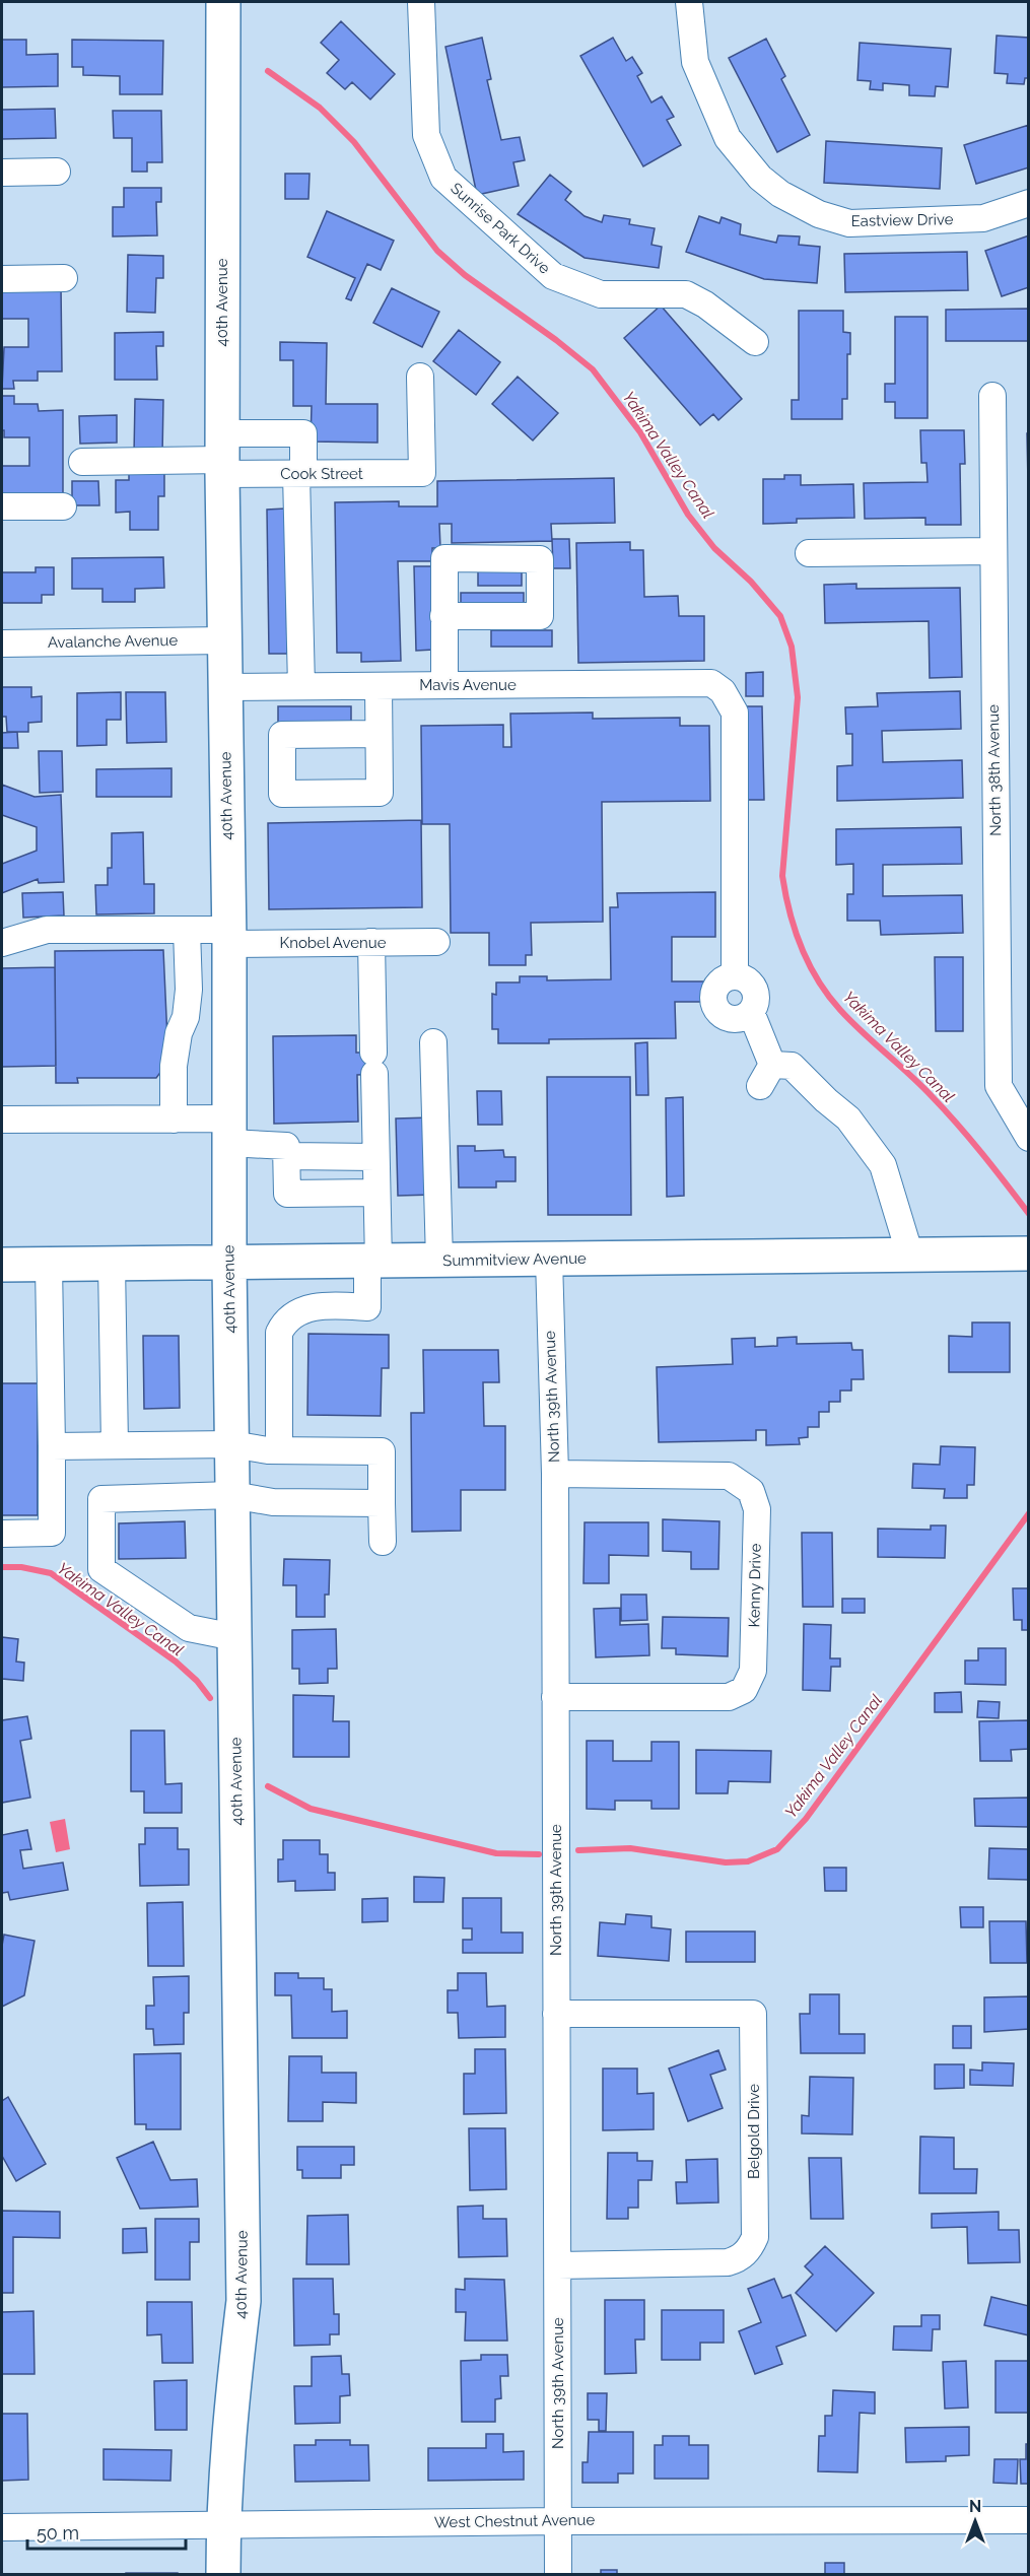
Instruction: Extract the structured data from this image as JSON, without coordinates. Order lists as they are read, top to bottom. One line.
{"streets":{"main road":["40th Avenue","Summitview Avenue"],"street":["Eastview Drive","Sunrise Park Drive","Cook Street","Avalanche Avenue","Mavis Avenue","North 38th Avenue","Knobel Avenue","North 39th Avenue","Kenny Drive","Belgold Drive","West Chestnut Avenue"]},"crossings":[["40th Avenue","Cook Street"],["40th Avenue","Avalanche Avenue"],["40th Avenue","Mavis Avenue"],["40th Avenue","Knobel Avenue"],["40th Avenue","Summitview Avenue"],["40th Avenue","West Chestnut Avenue"],["Summitview Avenue","North 39th Avenue"],["North 39th Avenue","Kenny Drive"],["North 39th Avenue","Belgold Drive"],["North 39th Avenue","West Chestnut Avenue"]],"water":["Yakima Valley Canal"],"scale_bar":"50 m","north":"top"}
